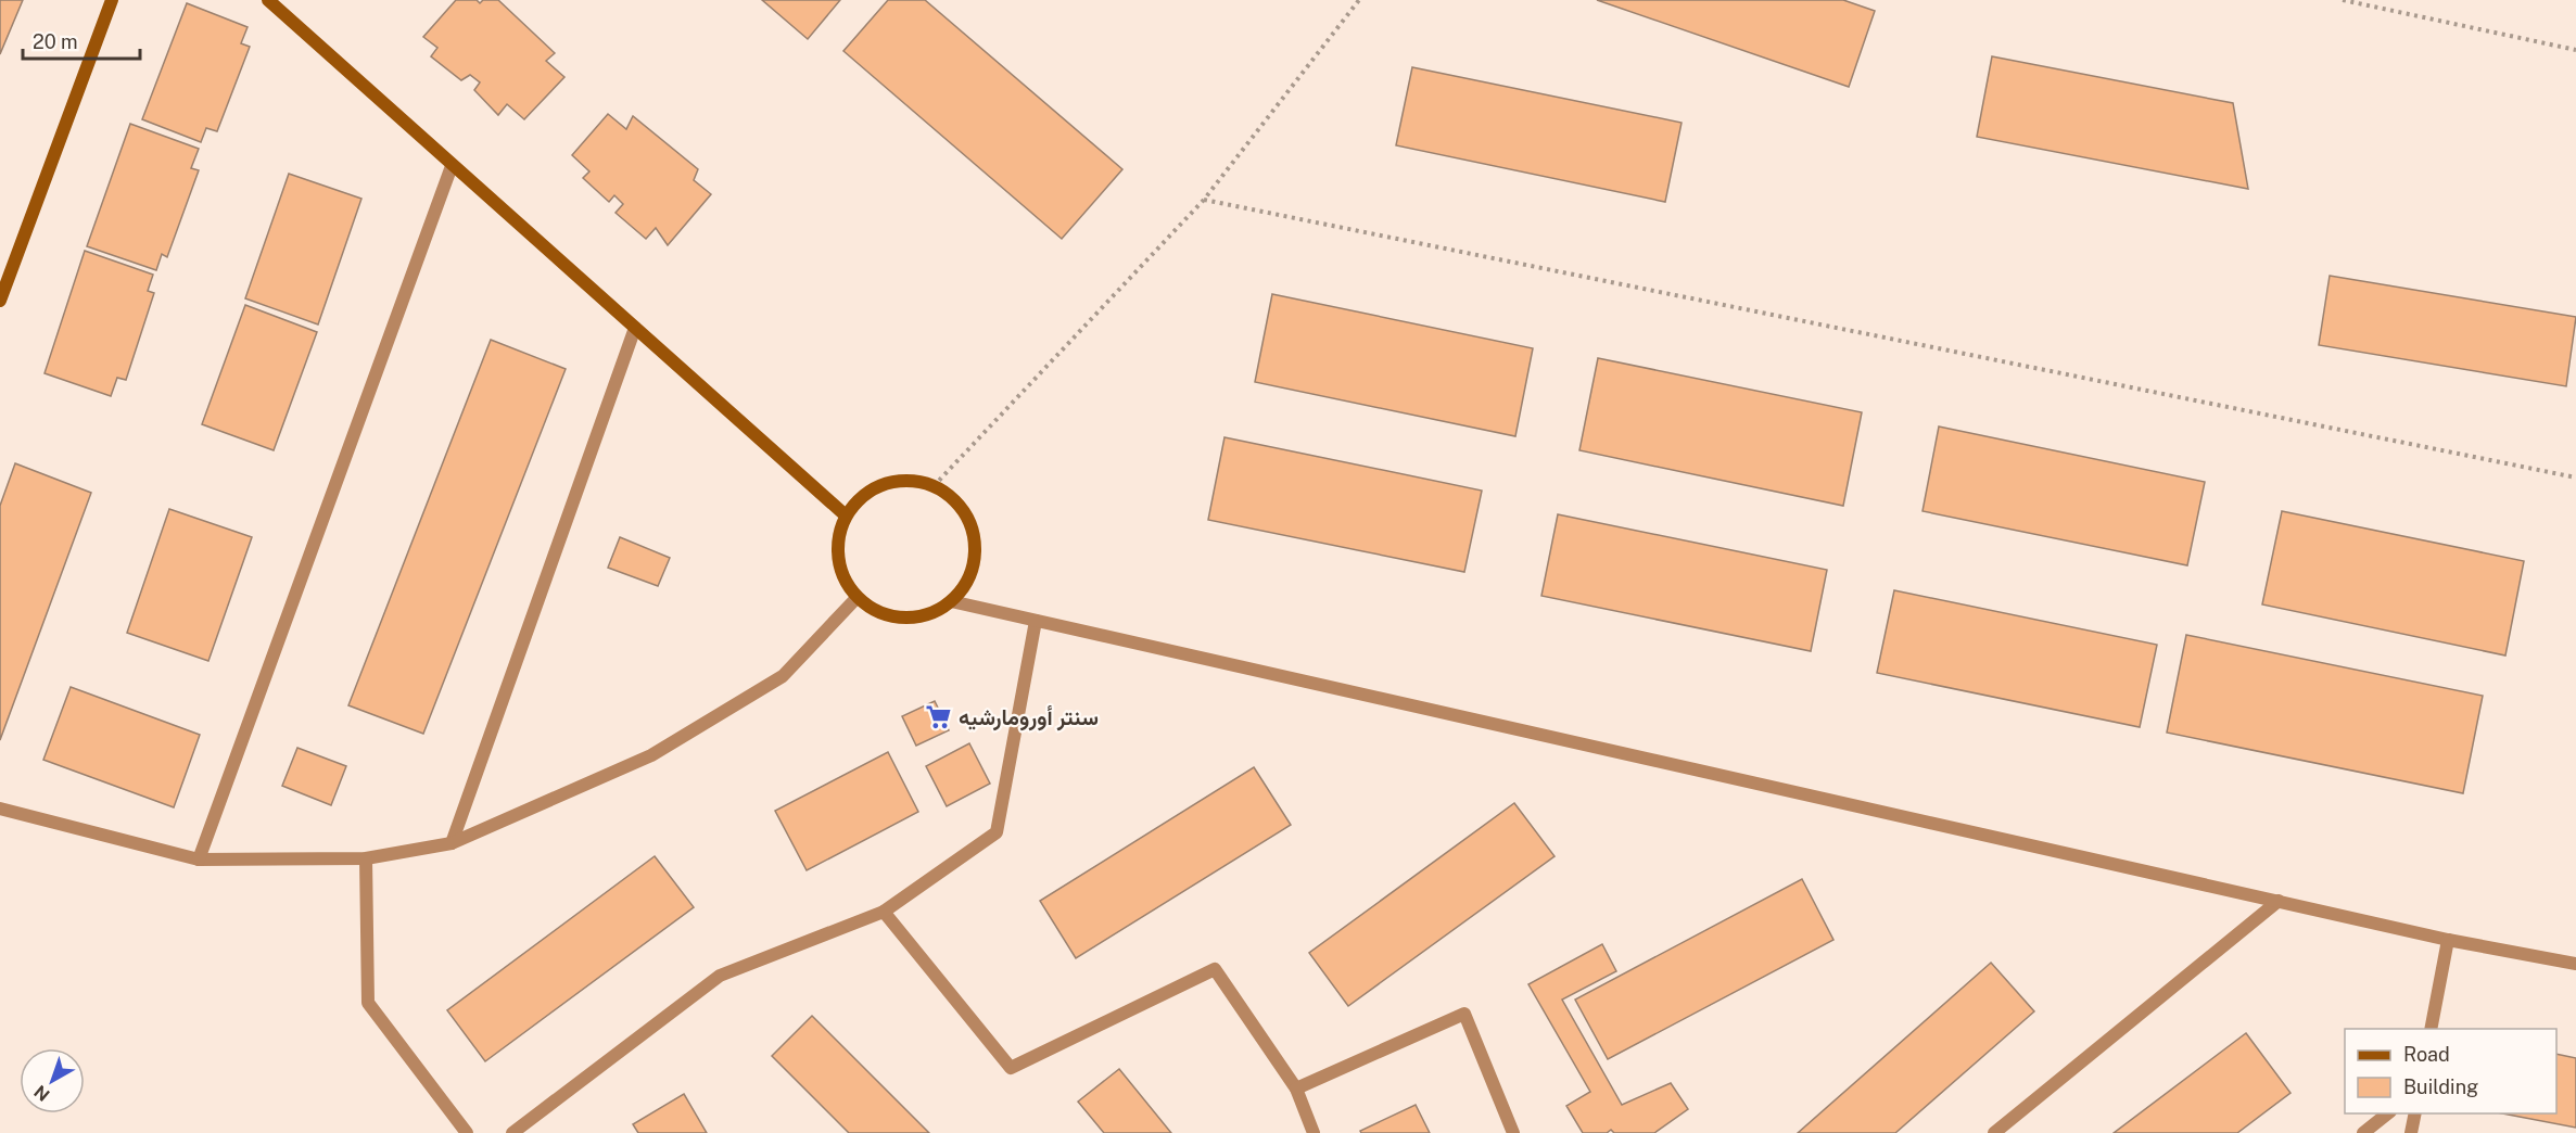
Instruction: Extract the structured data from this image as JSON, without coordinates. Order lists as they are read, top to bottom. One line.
{"places":{"supermarket":["سنتر أورومارشيه"]},"legend":["Road","Building"],"scale_bar":"20 m","north":"bottom left"}
